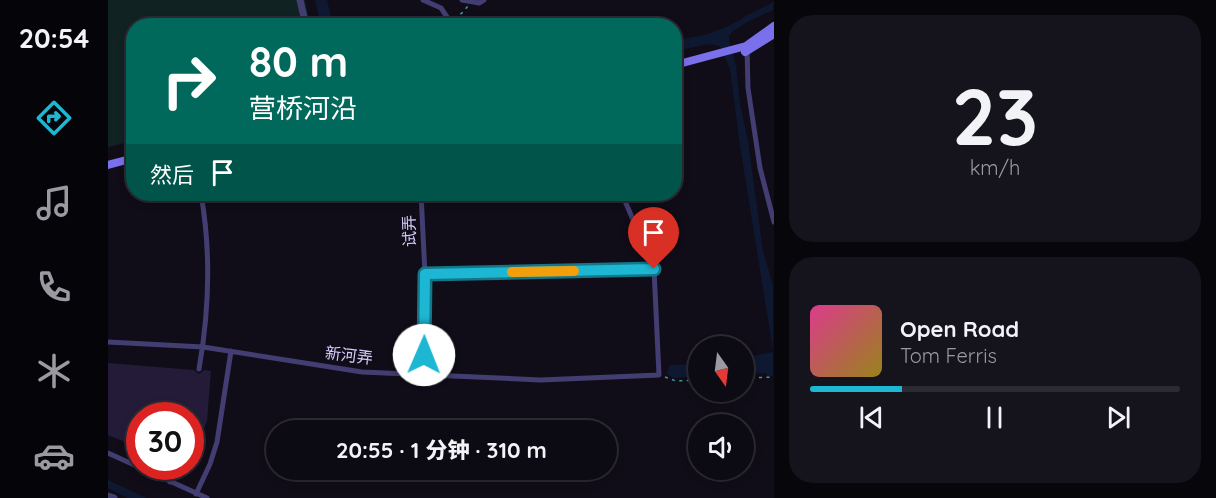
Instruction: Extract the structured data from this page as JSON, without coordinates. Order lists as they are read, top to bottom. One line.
{"streets":{"street":["试弄","新河弄"]},"crossings":[["试弄","新河弄"]],"north":"bottom","page":{"tabs":"20:54","tile":["23","km/h"],"turn":["80 m","营桥河沿"],"then":"然后","song":["Open Road","Tom Ferris"],"limit":"30","trip":"20:55 · 1 分钟 · 310 m"}}
